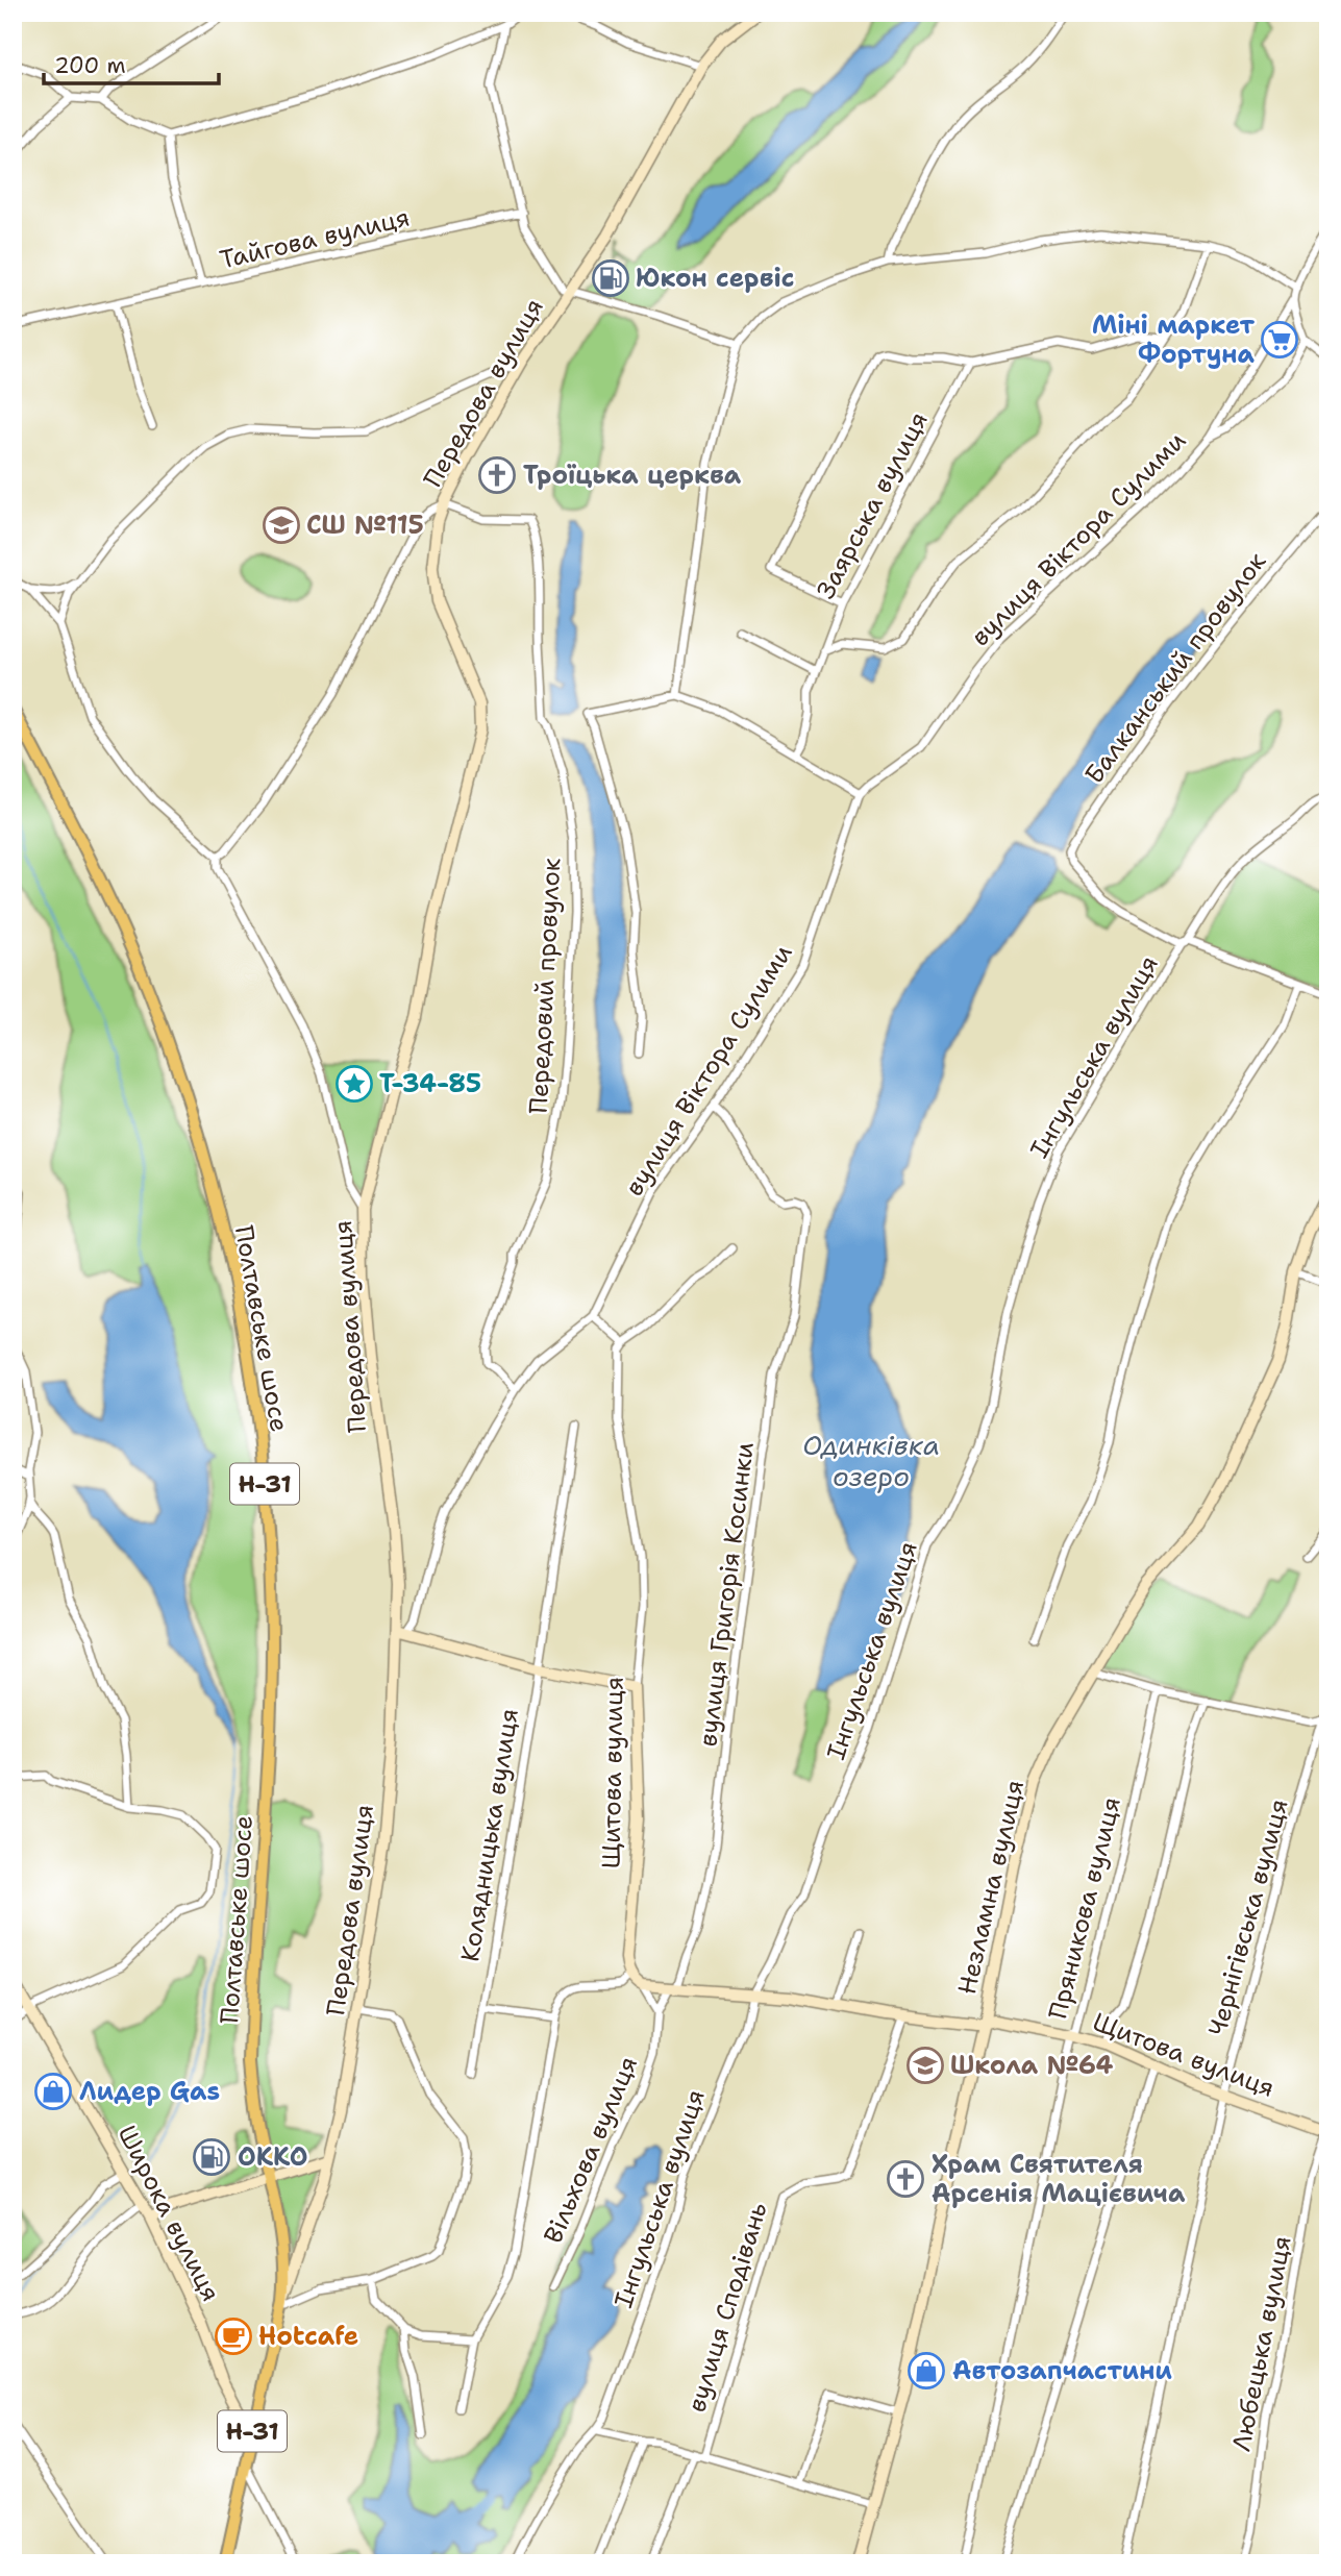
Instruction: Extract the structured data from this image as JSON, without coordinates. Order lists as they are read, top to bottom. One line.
{"streets":{"main road":["Передова вулиця","Полтавське шосе","Н-31"],"street":["Тайгова вулиця","Заярська вулиця","вулиця Віктора Сулими","Балканський провулок","Передовий провулок","Інгульська вулиця","вулиця Григорія Косинки","Щитова вулиця","Колядницька вулиця","Незламна вулиця","Пряникова вулиця","Чернігівська вулиця","Вільхова вулиця","Широка вулиця","вулиця Сподівань","Любецька вулиця"]},"crossings":[["Передова вулиця","вулиця Віктора Сулими"],["Передова вулиця","Передовий провулок"],["Передова вулиця","Полтавське шосе"],["Передова вулиця","Широка вулиця"],["вулиця Віктора Сулими","Передовий провулок"],["вулиця Віктора Сулими","вулиця Григорія Косинки"],["Балканський провулок","Інгульська вулиця"],["Інгульська вулиця","Щитова вулиця"],["вулиця Григорія Косинки","Щитова вулиця"],["вулиця Григорія Косинки","Вільхова вулиця"],["Щитова вулиця","Незламна вулиця"],["Щитова вулиця","Пряникова вулиця"],["Щитова вулиця","Чернігівська вулиця"],["Щитова вулиця","вулиця Сподівань"],["Щитова вулиця","Любецька вулиця"]],"water":["Одинківка озеро"],"places":{"fuel station":["Юкон сервіс","ОККО"],"supermarket":["Міні маркет Фортуна"],"church":["Троїцька церква","Храм Святителя Арсенія Мацієвича"],"school or university":["СШ №115","Школа №64"],"place":["Т-34-85"],"shop":["Лидер Gas","Автозапчастини"],"cafe":["Hotcafe"]},"scale_bar":"200 m"}
